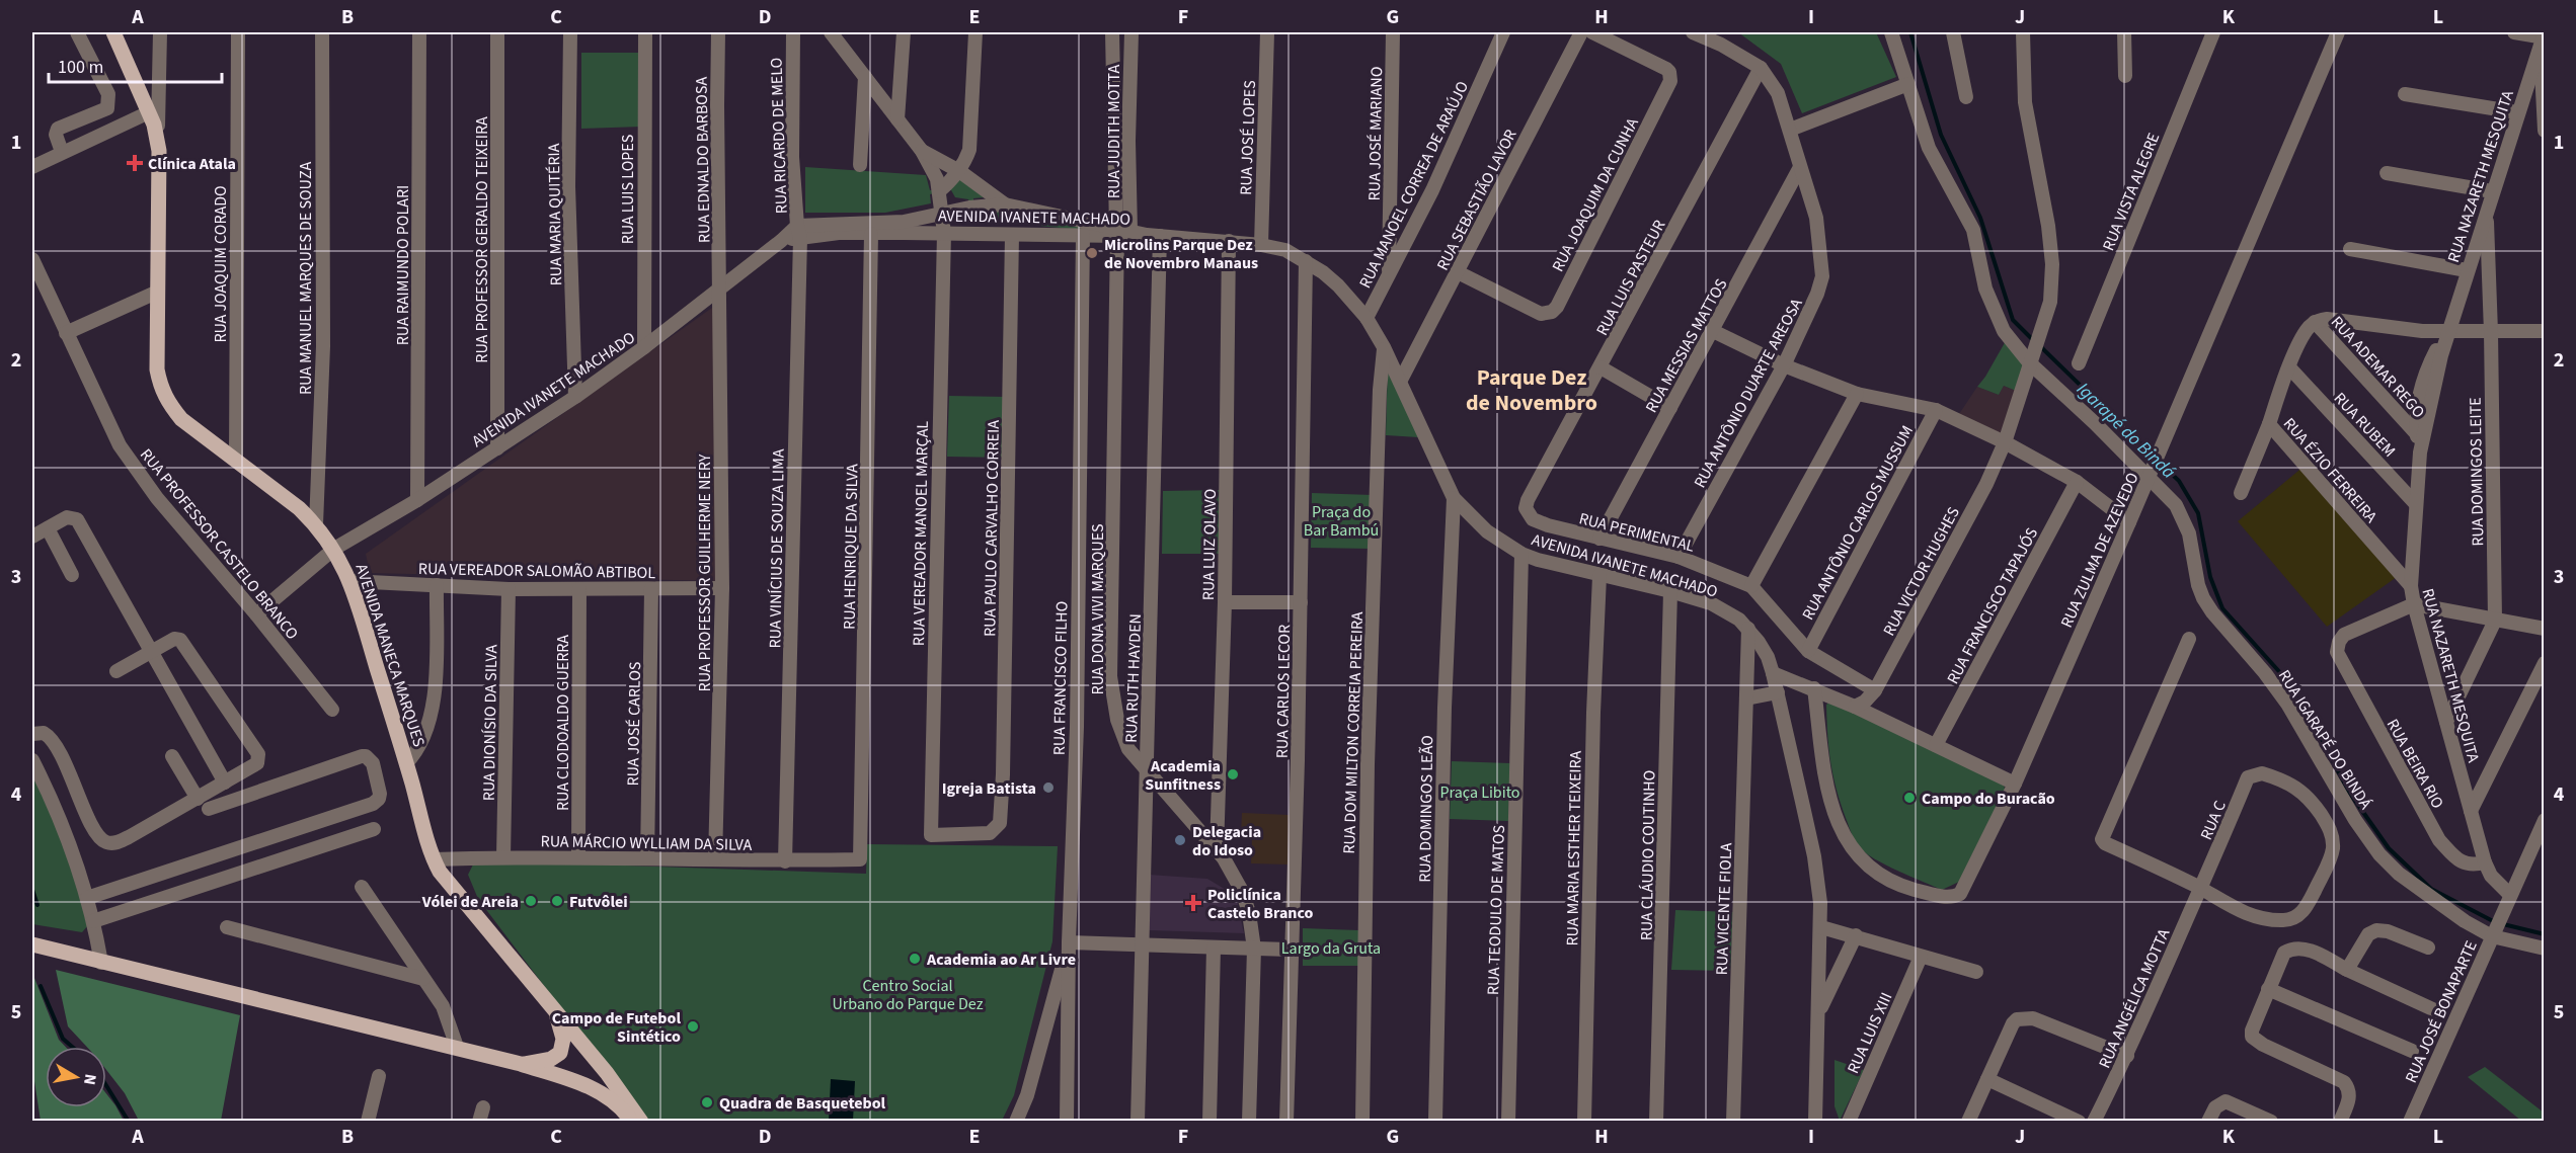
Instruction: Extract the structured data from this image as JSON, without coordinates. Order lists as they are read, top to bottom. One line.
{"streets":{"main road":["AVENIDA MANECA MARQUES"],"street":["RUA JUDITH MOTTA","RUA JOSÉ MARIANO","RUA RICARDO DE MELO","RUA JOSÉ LOPES","RUA EDNALDO BARBOSA","RUA NAZARETH MESQUITA","RUA MANOEL CORREA DE ARAÚJO","RUA LUIS LOPES","RUA VISTA ALEGRE","RUA JOAQUIM DA CUNHA","RUA SEBASTIÃO LAVOR","RUA MARIA QUITÉRIA","AVENIDA IVANETE MACHADO","RUA PROFESSOR GERALDO TEIXEIRA","RUA JOAQUIM CORADO","RUA RAIMUNDO POLARI","RUA LUIS PASTEUR","RUA MANUEL MARQUES DE SOUZA","RUA MESSIAS MATTOS","RUA ADEMAR REGO","RUA ANTÔNIO DUARTE AREOSA","RUA RUBEM","RUA ÉZIO FERREIRA","RUA DOMINGOS LEITE","RUA ANTÔNIO CARLOS MUSSUM","RUA PAULO CARVALHO CORREIA","RUA PERIMENTAL","RUA VEREADOR MANOEL MARÇAL","RUA PROFESSOR CASTELO BRANCO","RUA LUIZ OLAVO","RUA HENRIQUE DA SILVA","RUA VINÍCIUS DE SOUZA LIMA","RUA ZULMA DE AZEVEDO","RUA VEREADOR SALOMÃO ABTIBOL","RUA VICTOR HUGHES","RUA PROFESSOR GUILHERME NERY","RUA FRANCISCO TAPAJÓS","RUA DONA VIVI MARQUES","RUA FRANCISCO FILHO","RUA RUTH HAYDEN","RUA CARLOS LECOR","RUA DIONÍSIO DA SILVA","RUA CLODOALDO GUERRA","RUA JOSÉ CARLOS","RUA DOM MILTON CORREIA PEREIRA","RUA IGARAPÉ DO BINDÁ","RUA BEIRA RIO","RUA DOMINGOS LEÃO","RUA C","RUA MÁRCIO WYLLIAM DA SILVA","RUA MARIA ESTHER TEIXEIRA","RUA CLÁUDIO COUTINHO","RUA VICENTE FIOLA","RUA TEODULO DE MATOS","RUA ANGÉLICA MOTTA","RUA JOSÉ BONAPARTE","RUA LUIS XIII"]},"crossings":[["RUA JUDITH MOTTA","AVENIDA IVANETE MACHADO"],["RUA JUDITH MOTTA","RUA DONA VIVI MARQUES"],["RUA JOSÉ MARIANO","RUA MANOEL CORREA DE ARAÚJO"],["RUA RICARDO DE MELO","AVENIDA IVANETE MACHADO"],["RUA RICARDO DE MELO","RUA VINÍCIUS DE SOUZA LIMA"],["RUA JOSÉ LOPES","AVENIDA IVANETE MACHADO"],["RUA EDNALDO BARBOSA","AVENIDA IVANETE MACHADO"],["RUA EDNALDO BARBOSA","RUA PROFESSOR GUILHERME NERY"],["RUA NAZARETH MESQUITA","RUA ADEMAR REGO"],["RUA NAZARETH MESQUITA","RUA RUBEM"],["RUA NAZARETH MESQUITA","RUA ÉZIO FERREIRA"],["RUA NAZARETH MESQUITA","RUA DOMINGOS LEITE"],["RUA NAZARETH MESQUITA","RUA BEIRA RIO"],["RUA NAZARETH MESQUITA","RUA JOSÉ BONAPARTE"],["RUA MANOEL CORREA DE ARAÚJO","AVENIDA IVANETE MACHADO"],["RUA LUIS LOPES","AVENIDA IVANETE MACHADO"],["RUA JOAQUIM DA CUNHA","RUA SEBASTIÃO LAVOR"],["RUA SEBASTIÃO LAVOR","AVENIDA IVANETE MACHADO"],["RUA MARIA QUITÉRIA","AVENIDA IVANETE MACHADO"],["AVENIDA IVANETE MACHADO","RUA PROFESSOR GERALDO TEIXEIRA"],["AVENIDA IVANETE MACHADO","RUA RAIMUNDO POLARI"],["AVENIDA IVANETE MACHADO","RUA PAULO CARVALHO CORREIA"],["AVENIDA IVANETE MACHADO","RUA VEREADOR MANOEL MARÇAL"],["AVENIDA IVANETE MACHADO","RUA PROFESSOR CASTELO BRANCO"],["AVENIDA IVANETE MACHADO","RUA LUIZ OLAVO"],["AVENIDA IVANETE MACHADO","RUA HENRIQUE DA SILVA"],["AVENIDA IVANETE MACHADO","RUA VINÍCIUS DE SOUZA LIMA"],["AVENIDA IVANETE MACHADO","RUA PROFESSOR GUILHERME NERY"],["AVENIDA IVANETE MACHADO","RUA DONA VIVI MARQUES"],["AVENIDA IVANETE MACHADO","AVENIDA MANECA MARQUES"],["AVENIDA IVANETE MACHADO","RUA FRANCISCO FILHO"],["AVENIDA IVANETE MACHADO","RUA RUTH HAYDEN"],["AVENIDA IVANETE MACHADO","RUA CARLOS LECOR"],["AVENIDA IVANETE MACHADO","RUA DOM MILTON CORREIA PEREIRA"],["AVENIDA IVANETE MACHADO","RUA DOMINGOS LEÃO"],["AVENIDA IVANETE MACHADO","RUA MARIA ESTHER TEIXEIRA"],["AVENIDA IVANETE MACHADO","RUA CLÁUDIO COUTINHO"],["AVENIDA IVANETE MACHADO","RUA VICENTE FIOLA"],["AVENIDA IVANETE MACHADO","RUA TEODULO DE MATOS"],["RUA JOAQUIM CORADO","AVENIDA MANECA MARQUES"],["RUA LUIS PASTEUR","RUA ANTÔNIO DUARTE AREOSA"],["RUA LUIS PASTEUR","RUA PERIMENTAL"],["RUA MANUEL MARQUES DE SOUZA","AVENIDA MANECA MARQUES"],["RUA MESSIAS MATTOS","RUA ANTÔNIO DUARTE AREOSA"],["RUA MESSIAS MATTOS","RUA PERIMENTAL"],["RUA ADEMAR REGO","RUA ÉZIO FERREIRA"],["RUA ANTÔNIO DUARTE AREOSA","RUA PERIMENTAL"],["RUA RUBEM","RUA ÉZIO FERREIRA"],["RUA PAULO CARVALHO CORREIA","RUA VEREADOR MANOEL MARÇAL"],["RUA LUIZ OLAVO","RUA DONA VIVI MARQUES"],["RUA HENRIQUE DA SILVA","RUA MÁRCIO WYLLIAM DA SILVA"],["RUA VINÍCIUS DE SOUZA LIMA","RUA MÁRCIO WYLLIAM DA SILVA"],["RUA ZULMA DE AZEVEDO","RUA IGARAPÉ DO BINDÁ"],["RUA VEREADOR SALOMÃO ABTIBOL","RUA PROFESSOR GUILHERME NERY"],["RUA VEREADOR SALOMÃO ABTIBOL","AVENIDA MANECA MARQUES"],["RUA VEREADOR SALOMÃO ABTIBOL","RUA DIONÍSIO DA SILVA"],["RUA VEREADOR SALOMÃO ABTIBOL","RUA CLODOALDO GUERRA"],["RUA VEREADOR SALOMÃO ABTIBOL","RUA JOSÉ CARLOS"],["RUA VICTOR HUGHES","RUA IGARAPÉ DO BINDÁ"],["RUA PROFESSOR GUILHERME NERY","RUA MÁRCIO WYLLIAM DA SILVA"],["RUA DONA VIVI MARQUES","RUA RUTH HAYDEN"],["AVENIDA MANECA MARQUES","RUA MÁRCIO WYLLIAM DA SILVA"],["RUA DIONÍSIO DA SILVA","RUA MÁRCIO WYLLIAM DA SILVA"],["RUA CLODOALDO GUERRA","RUA MÁRCIO WYLLIAM DA SILVA"],["RUA JOSÉ CARLOS","RUA MÁRCIO WYLLIAM DA SILVA"],["RUA IGARAPÉ DO BINDÁ","RUA JOSÉ BONAPARTE"],["RUA C","RUA ANGÉLICA MOTTA"]],"districts":["Parque Dez de Novembro"],"water":["Igarapé do Bindá"],"parks":["Praça do Bar Bambú","Praça Libito","Largo da Gruta","Centro Social Urbano do Parque Dez"],"places":{"health":["Clínica Atala","Policlínica Castelo Branco"],"other":["Microlins Parque Dez de Novembro Manaus","Academia Sunfitness","Igreja Batista","Campo do Buracão","Delegacia do Idoso","Vólei de Areia","Futvôlei","Academia ao Ar Livre","Campo de Futebol Sintético","Quadra de Basquetebol"]},"scale_bar":"100 m","north":"right","grid":{"columns":["A","B","C","D","E","F","G","H","I","J","K","L"],"rows":["1","2","3","4","5"]}}
